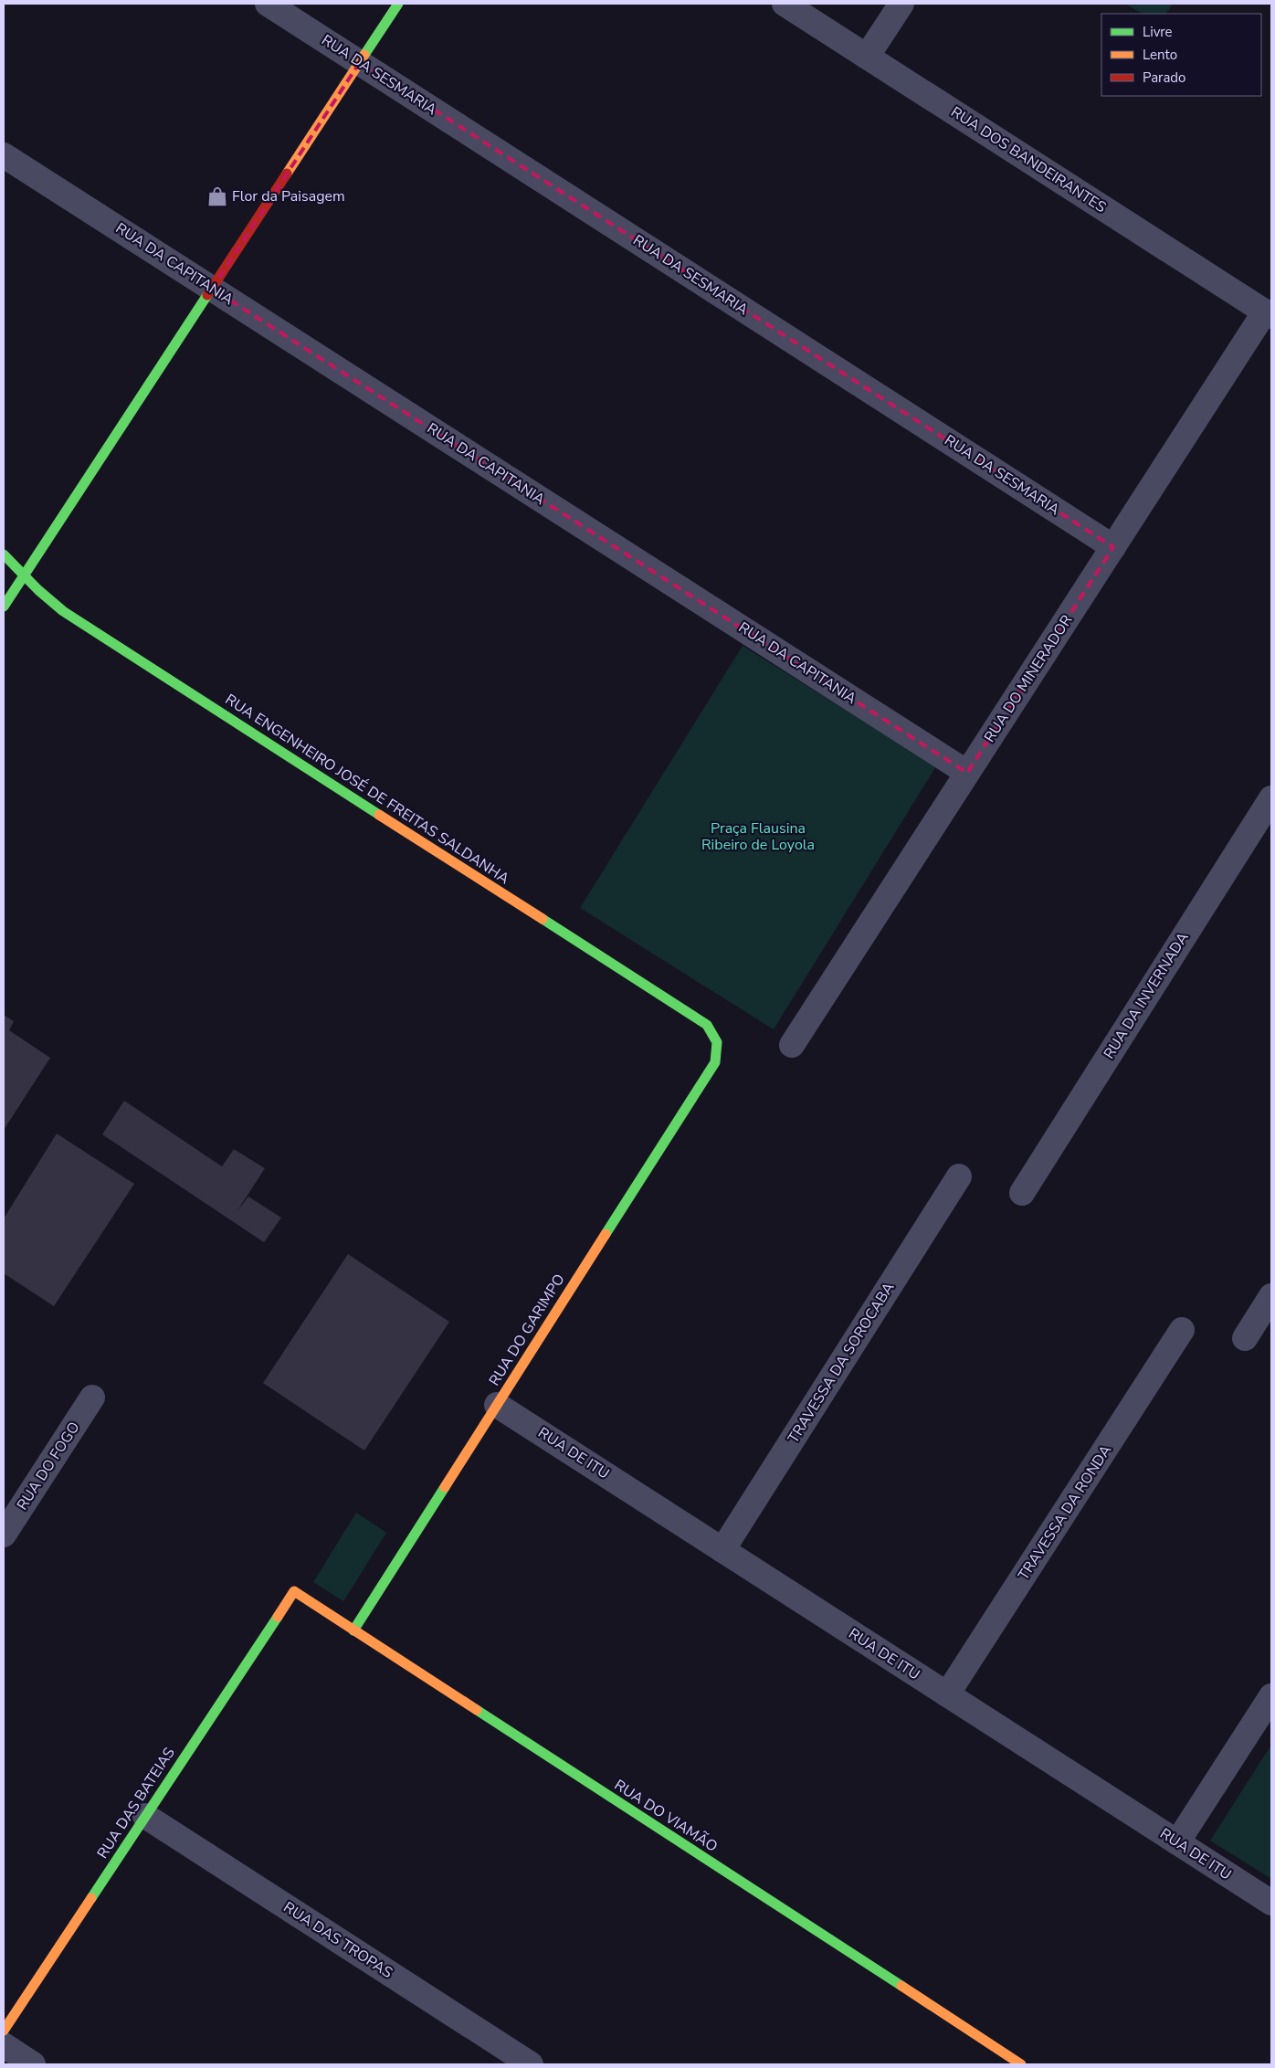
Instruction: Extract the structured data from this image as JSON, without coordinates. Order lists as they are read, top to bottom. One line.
{"streets":{"street":["RUA DA SESMARIA","RUA DOS BANDEIRANTES","RUA DA CAPITANIA","RUA DO MINERADOR","RUA ENGENHEIRO JOSÉ DE FREITAS SALDANHA","RUA DA INVERNADA","RUA DO GARIMPO","TRAVESSA DA SOROCABA","RUA DE ITU","RUA DO FOGO","TRAVESSA DA RONDA","RUA DAS BATEIAS","RUA DO VIAMÃO","RUA DAS TROPAS"]},"crossings":[["RUA DA SESMARIA","RUA DO MINERADOR"],["RUA DOS BANDEIRANTES","RUA DO MINERADOR"],["RUA DA CAPITANIA","RUA DO MINERADOR"],["RUA ENGENHEIRO JOSÉ DE FREITAS SALDANHA","RUA DO GARIMPO"],["RUA DO GARIMPO","RUA DE ITU"],["RUA DO GARIMPO","RUA DO VIAMÃO"],["TRAVESSA DA SOROCABA","RUA DE ITU"],["RUA DE ITU","TRAVESSA DA RONDA"],["RUA DAS BATEIAS","RUA DO VIAMÃO"],["RUA DAS BATEIAS","RUA DAS TROPAS"]],"parks":["Praça Flausina Ribeiro de Loyola"],"places":{"shop":["Flor da Paisagem"]},"legend":["Livre","Lento","Parado"]}
